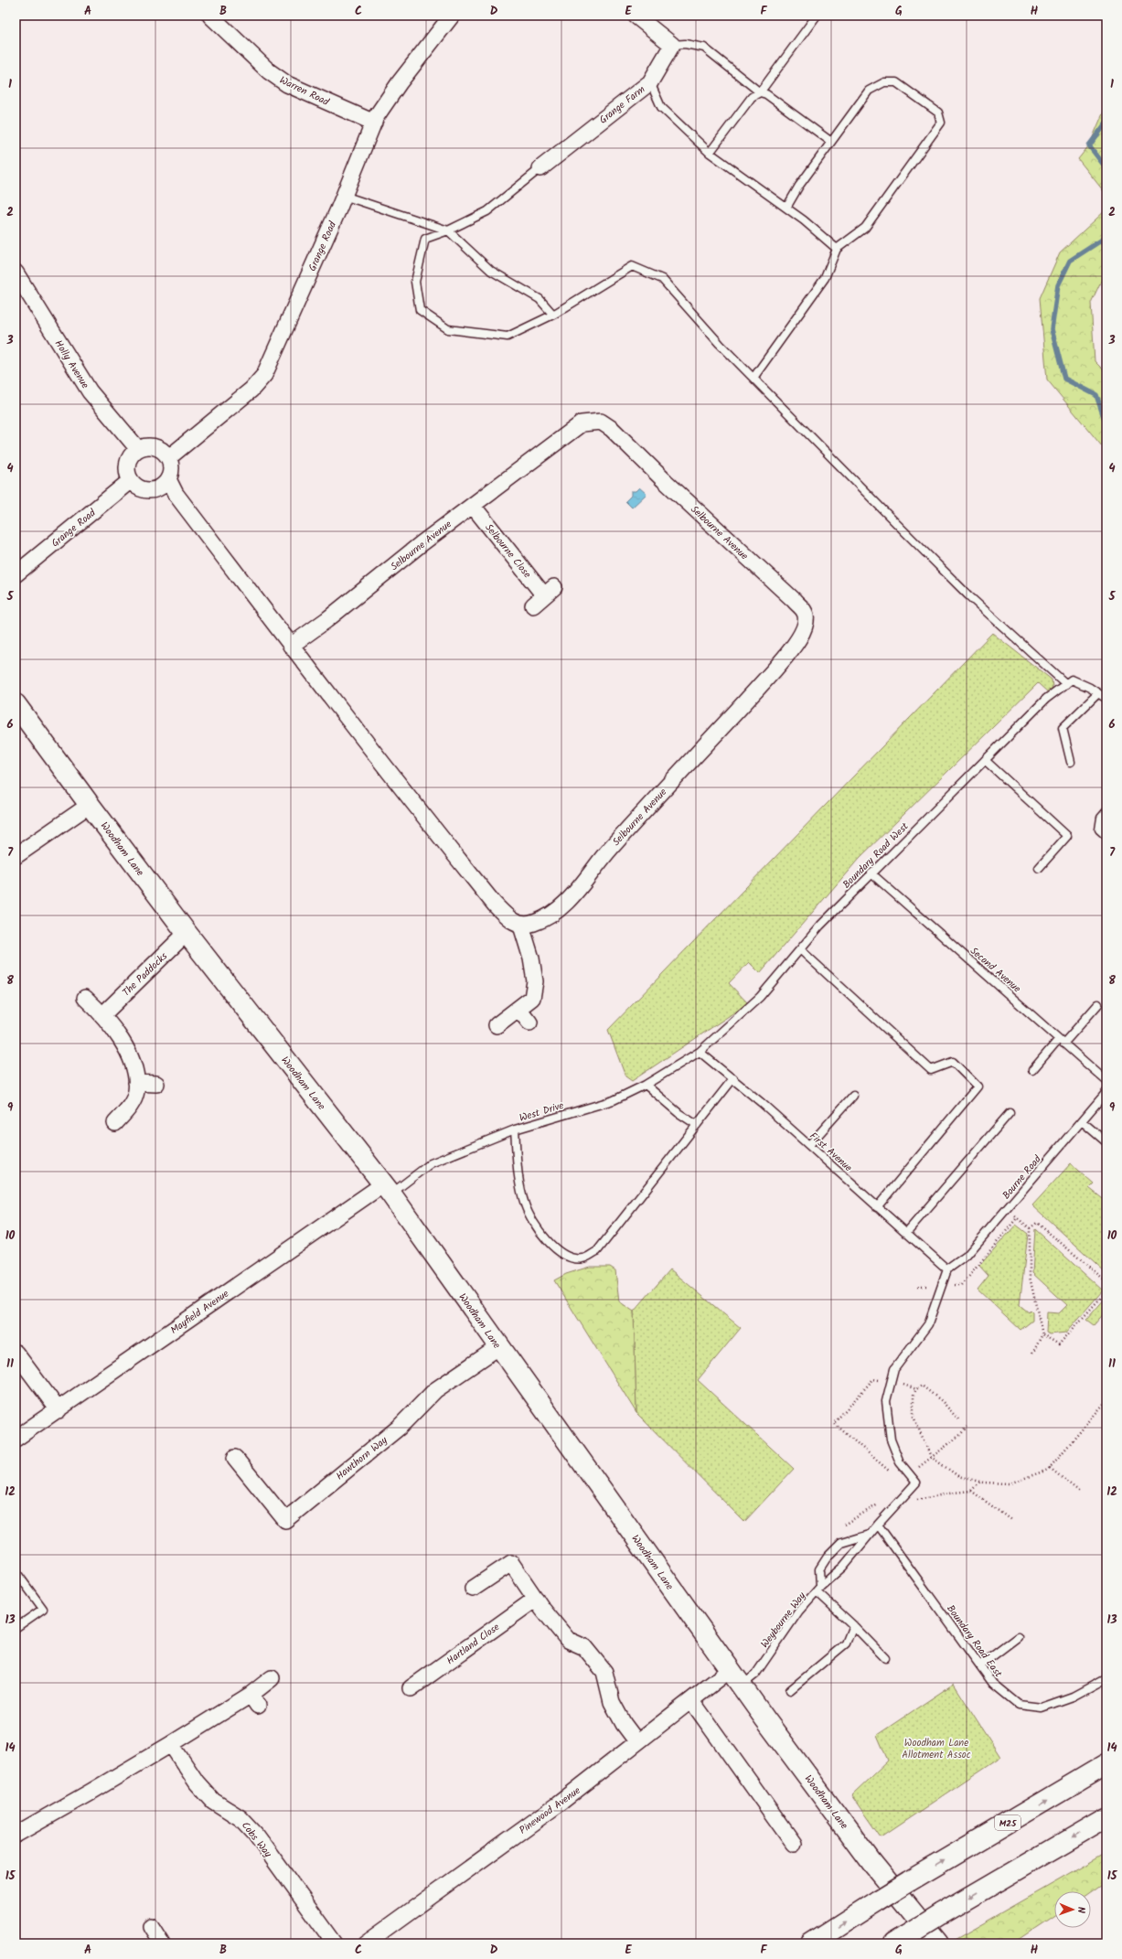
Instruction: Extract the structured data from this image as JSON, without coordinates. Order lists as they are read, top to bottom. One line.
{"streets":{"main road":["Woodham Lane","M25"],"street":["Warren Road","Grange Farm","Grange Road","Holly Avenue","Selbourne Avenue","Selbourne Close","The Paddocks","Mayfield Avenue","Hawthorn Way","Hartland Close","Pinewood Avenue","Cobs Way"],"lane":["Boundary Road West","Second Avenue","West Drive","First Avenue","Bourne Road","Weybourne Way","Boundary Road East"]},"crossings":[["Warren Road","Grange Road"],["Grange Road","Holly Avenue"],["Selbourne Avenue","Selbourne Close"],["Woodham Lane","The Paddocks"],["Woodham Lane","West Drive"],["Woodham Lane","Mayfield Avenue"],["Woodham Lane","Hawthorn Way"],["Woodham Lane","Weybourne Way"],["Woodham Lane","Pinewood Avenue"],["Boundary Road West","Second Avenue"],["Boundary Road West","West Drive"],["Boundary Road West","First Avenue"],["West Drive","First Avenue"],["West Drive","Mayfield Avenue"],["First Avenue","Bourne Road"],["Weybourne Way","Boundary Road East"]],"parks":["Woodham Lane Allotment Assoc"],"north":"right","grid":{"columns":["A","B","C","D","E","F","G","H"],"rows":["1","2","3","4","5","6","7","8","9","10","11","12","13","14","15"]}}
